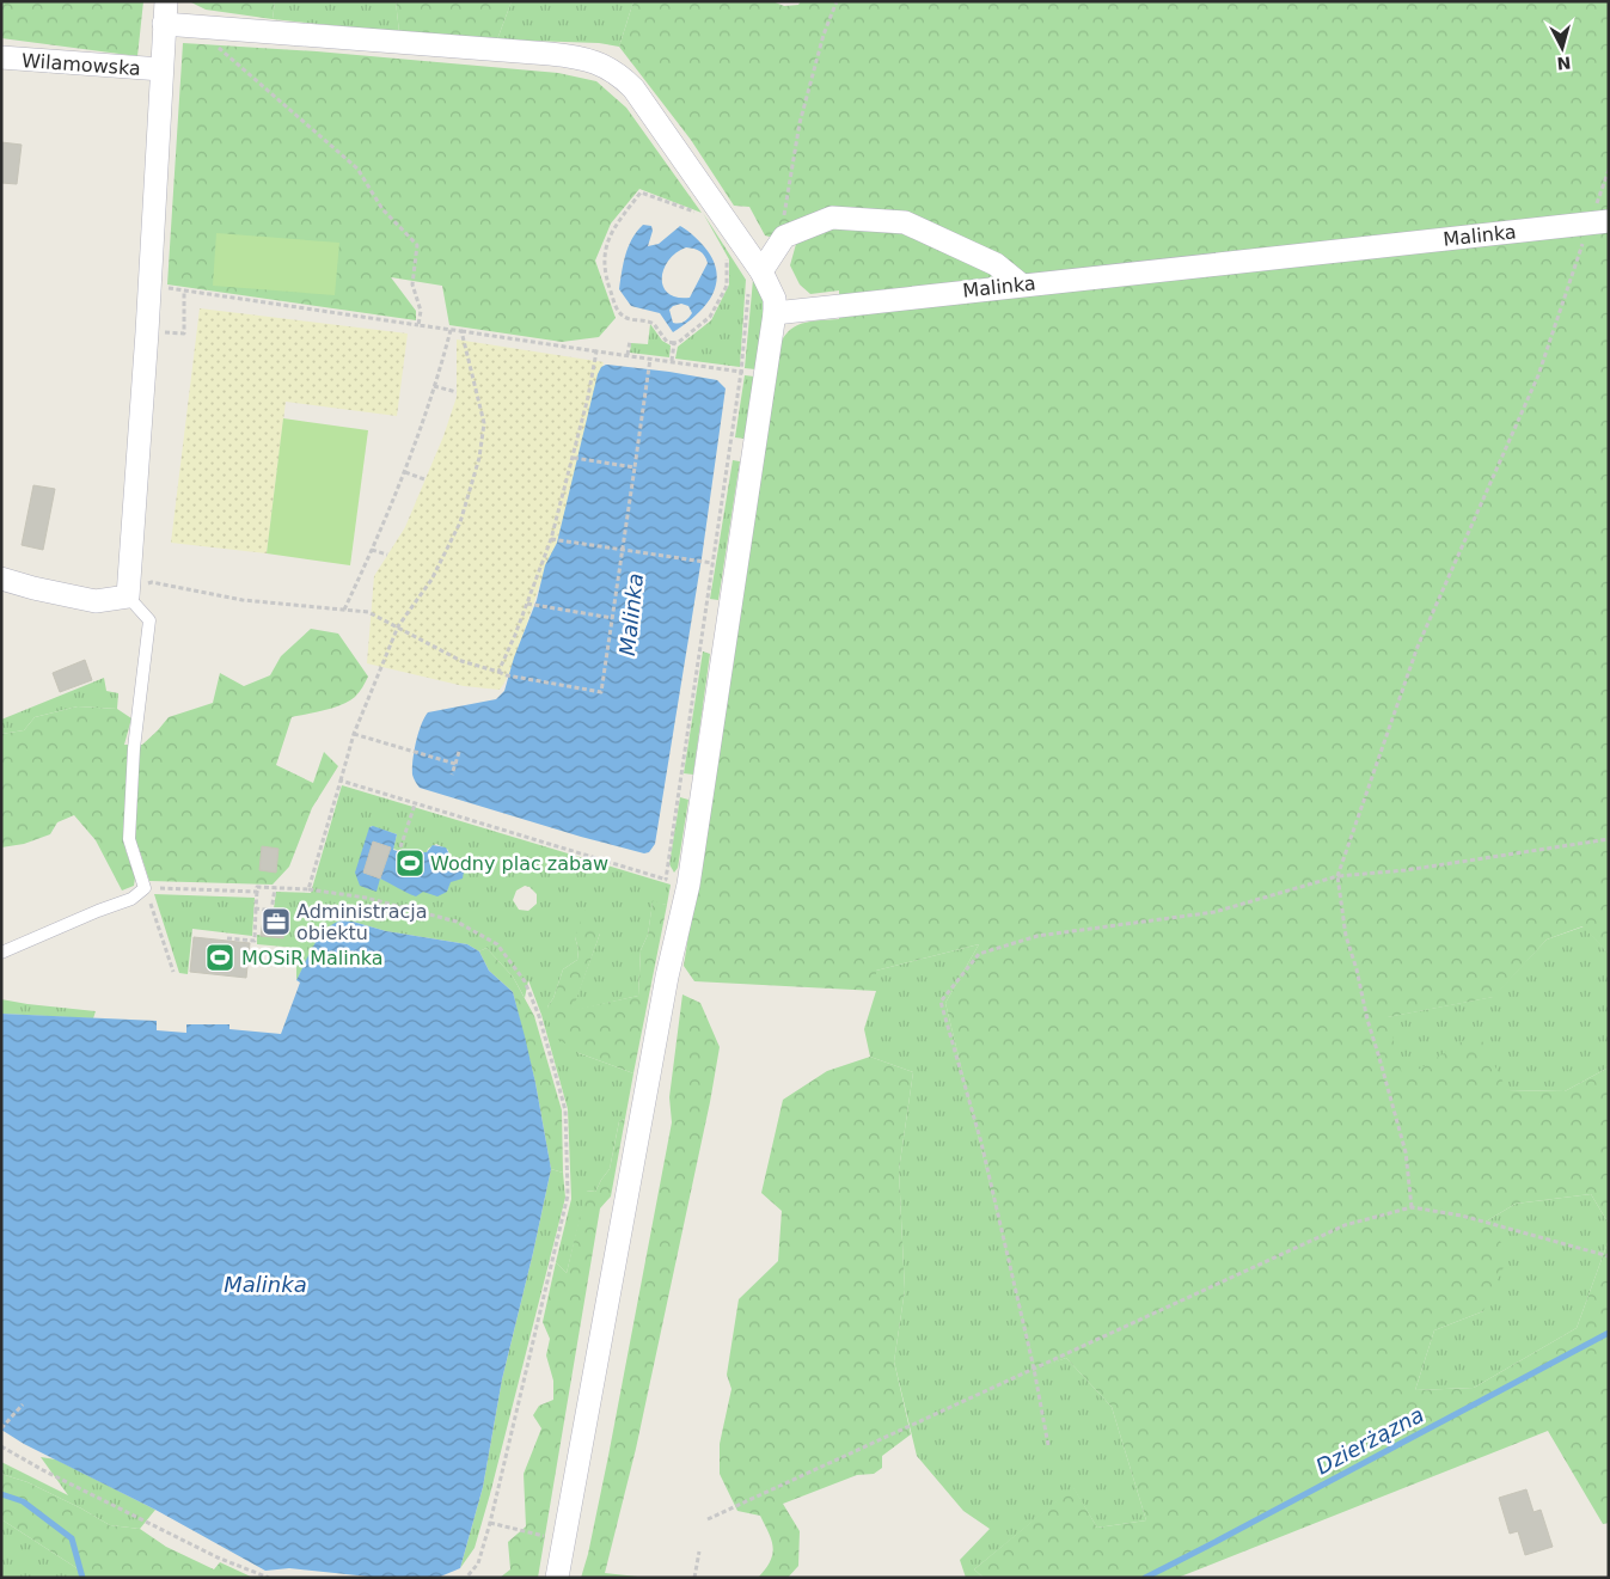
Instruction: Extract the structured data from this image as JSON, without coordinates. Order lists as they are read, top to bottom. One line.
{"streets":{"street":["Wilamowska","Malinka"]},"water":["Malinka","Dzierżązna"],"places":{"sports":["Wodny plac zabaw","MOSiR Malinka"],"office":["Administracja obiektu"]},"north":"bottom"}
